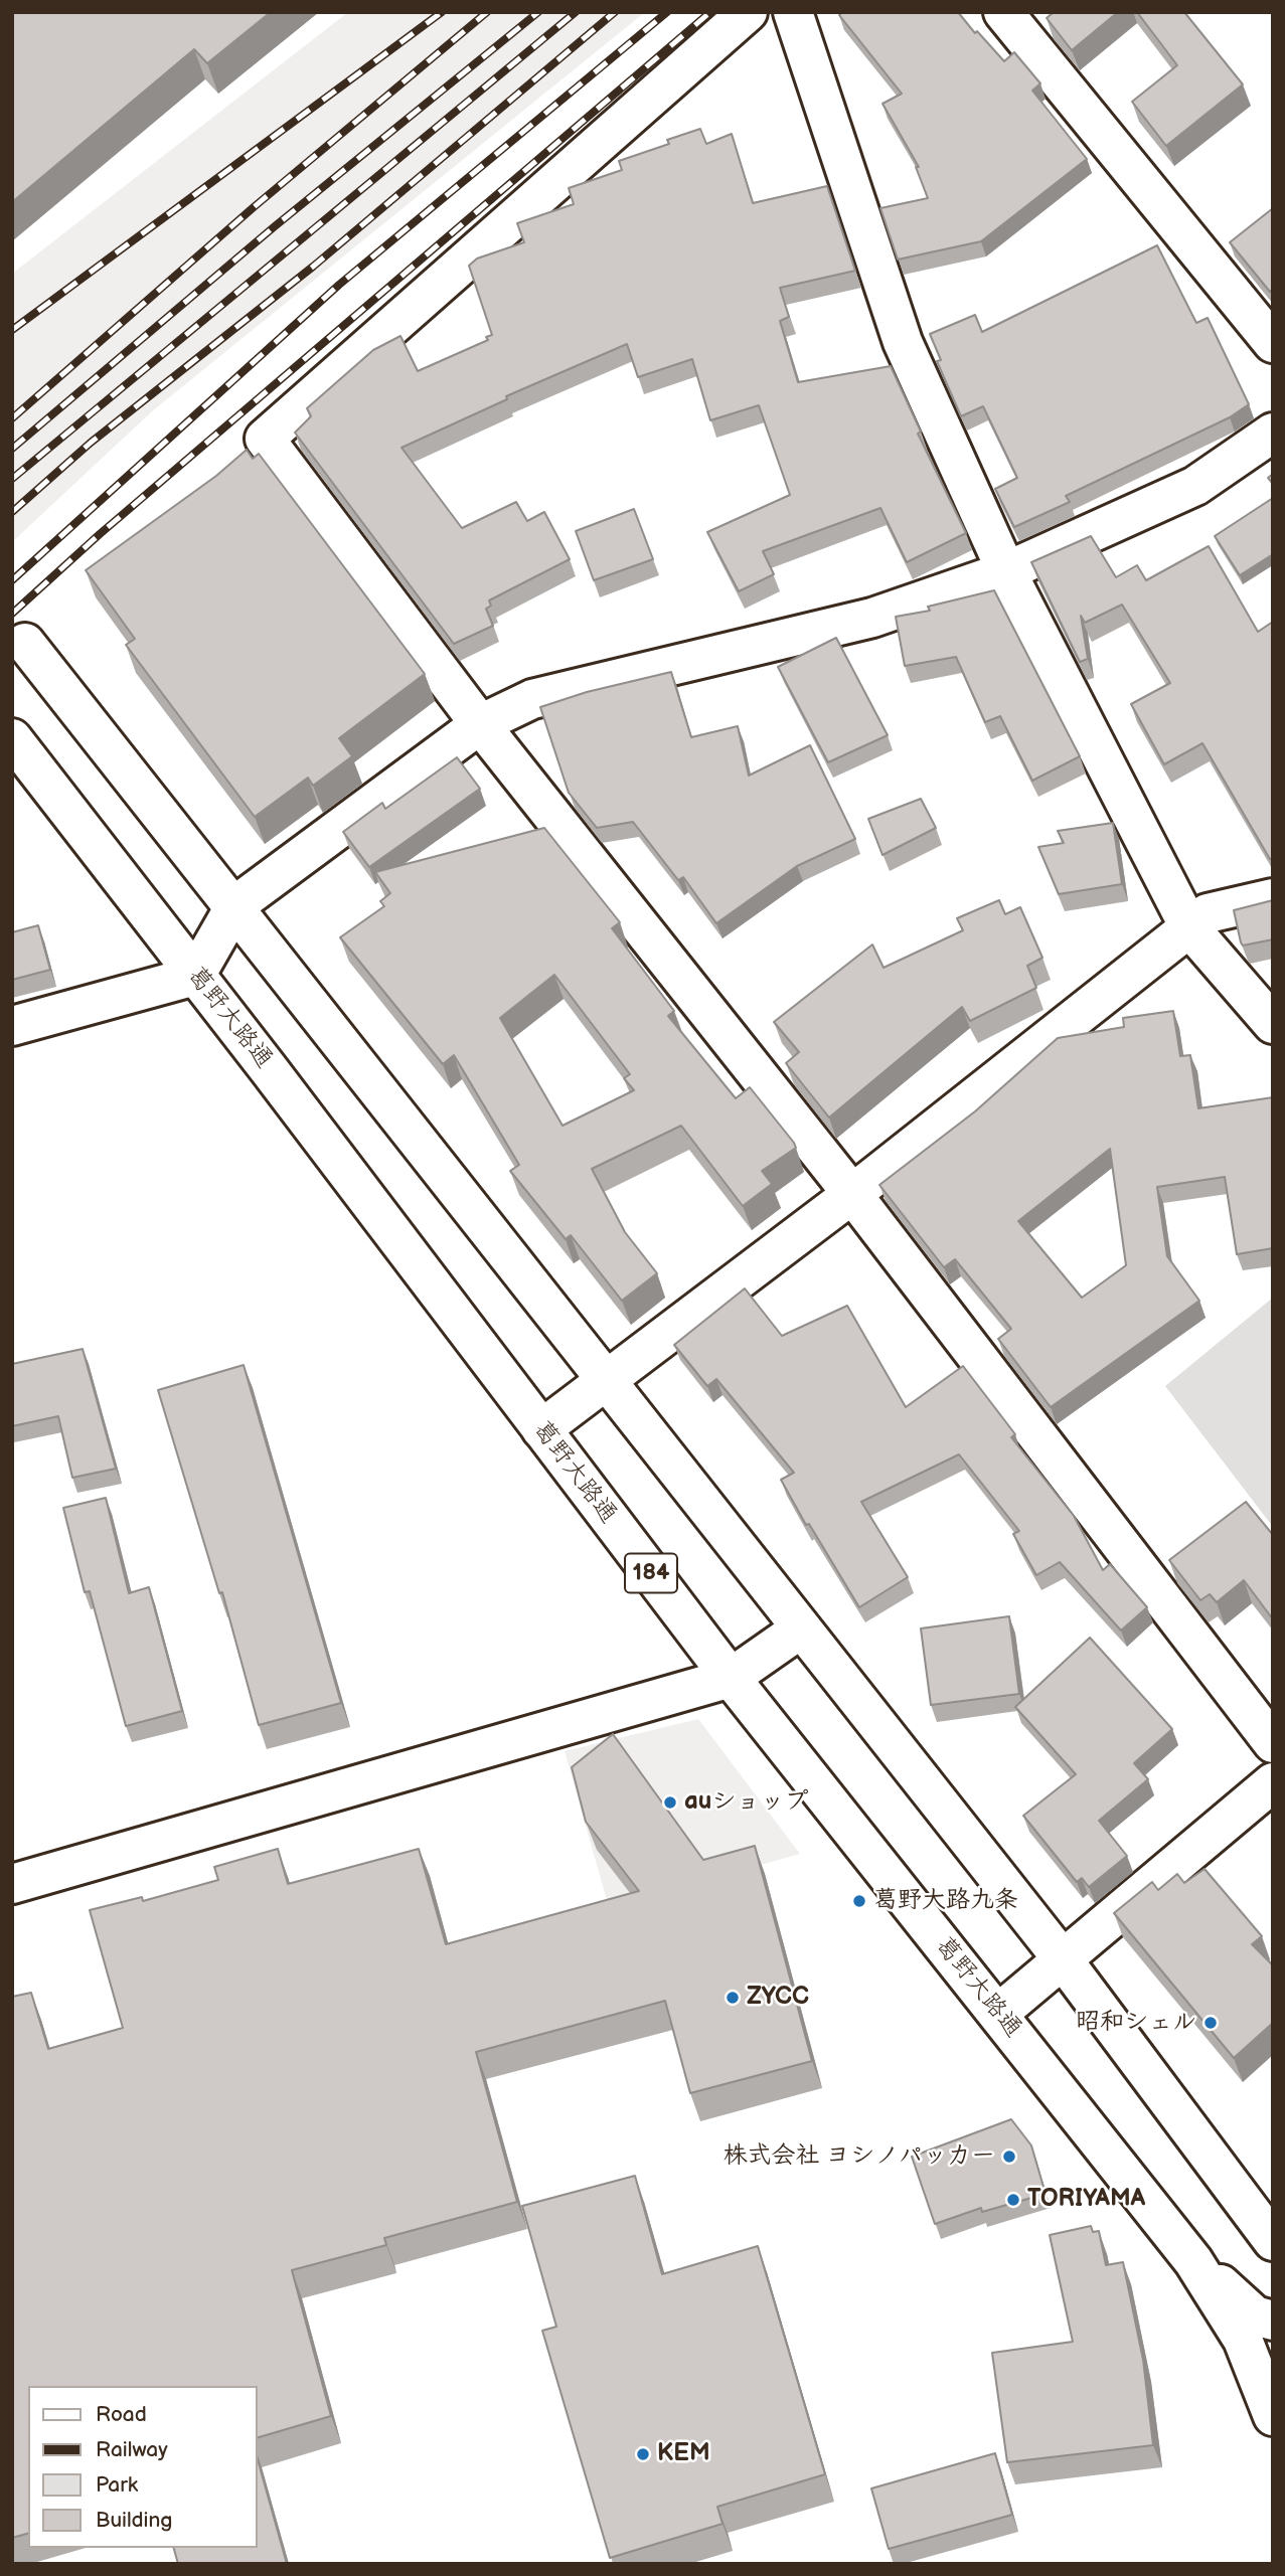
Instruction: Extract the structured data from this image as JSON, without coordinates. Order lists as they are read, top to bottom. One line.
{"streets":{"street":["葛野大路通","184"]},"places":["auショップ","葛野大路九条","ZYCC","昭和シェル","株式会社 ヨシノパッカー","TORIYAMA","KEM"],"legend":["Road","Railway","Park","Building"]}
